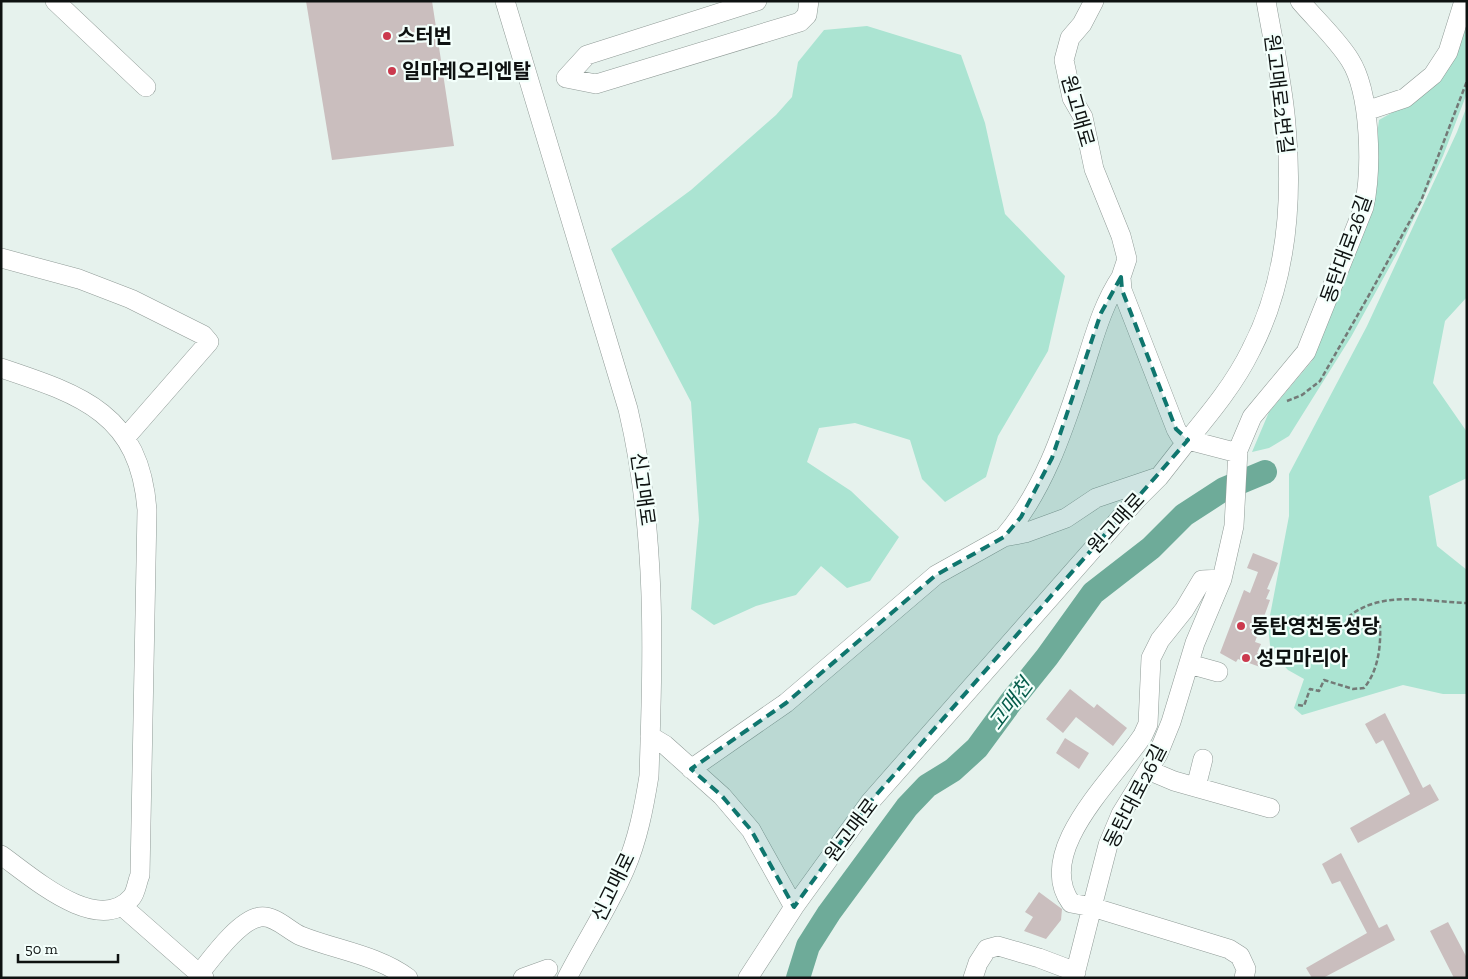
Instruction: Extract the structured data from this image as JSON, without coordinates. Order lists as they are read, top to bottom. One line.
{"streets":{"street":["원고매로2번길","원고매로","동탄대로26길","신고매로"]},"crossings":[["원고매로2번길","원고매로"]],"water":["고매천"],"places":["스터번","일마레오리엔탈","동탄영천동성당","성모마리아"],"scale_bar":"50 m"}
